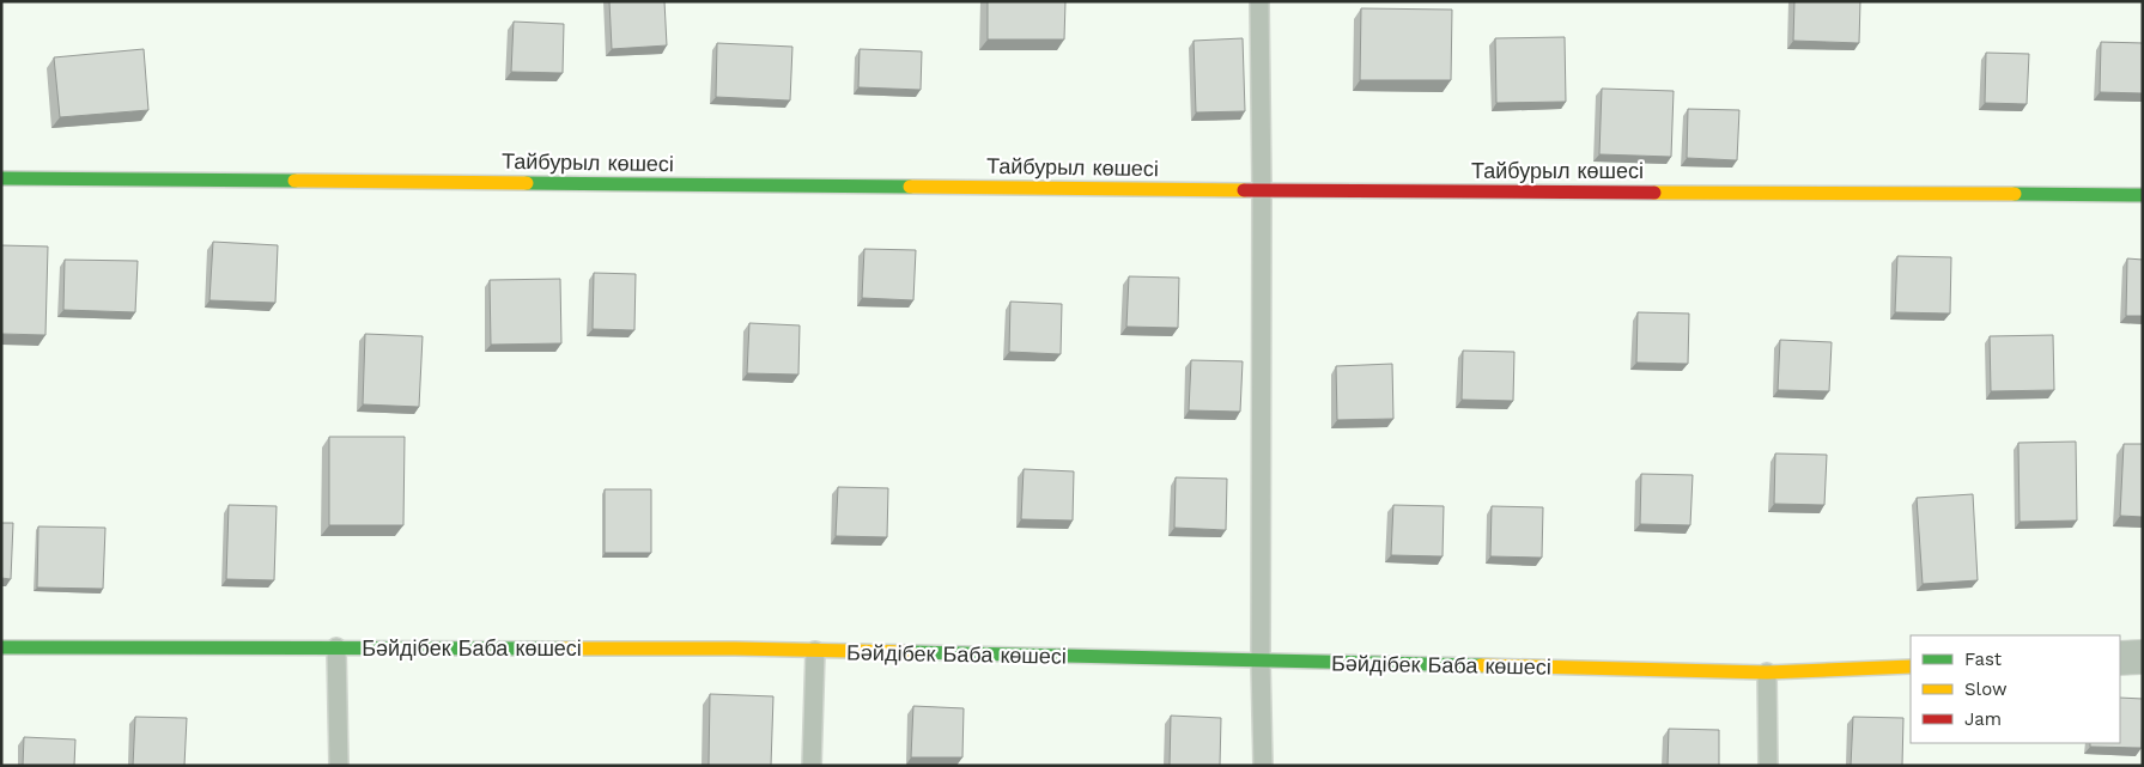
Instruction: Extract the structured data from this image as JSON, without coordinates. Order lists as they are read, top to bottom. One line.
{"streets":{"street":["Тайбурыл көшесі","Бәйдібек Баба көшесі"]},"legend":["Fast","Slow","Jam"]}
